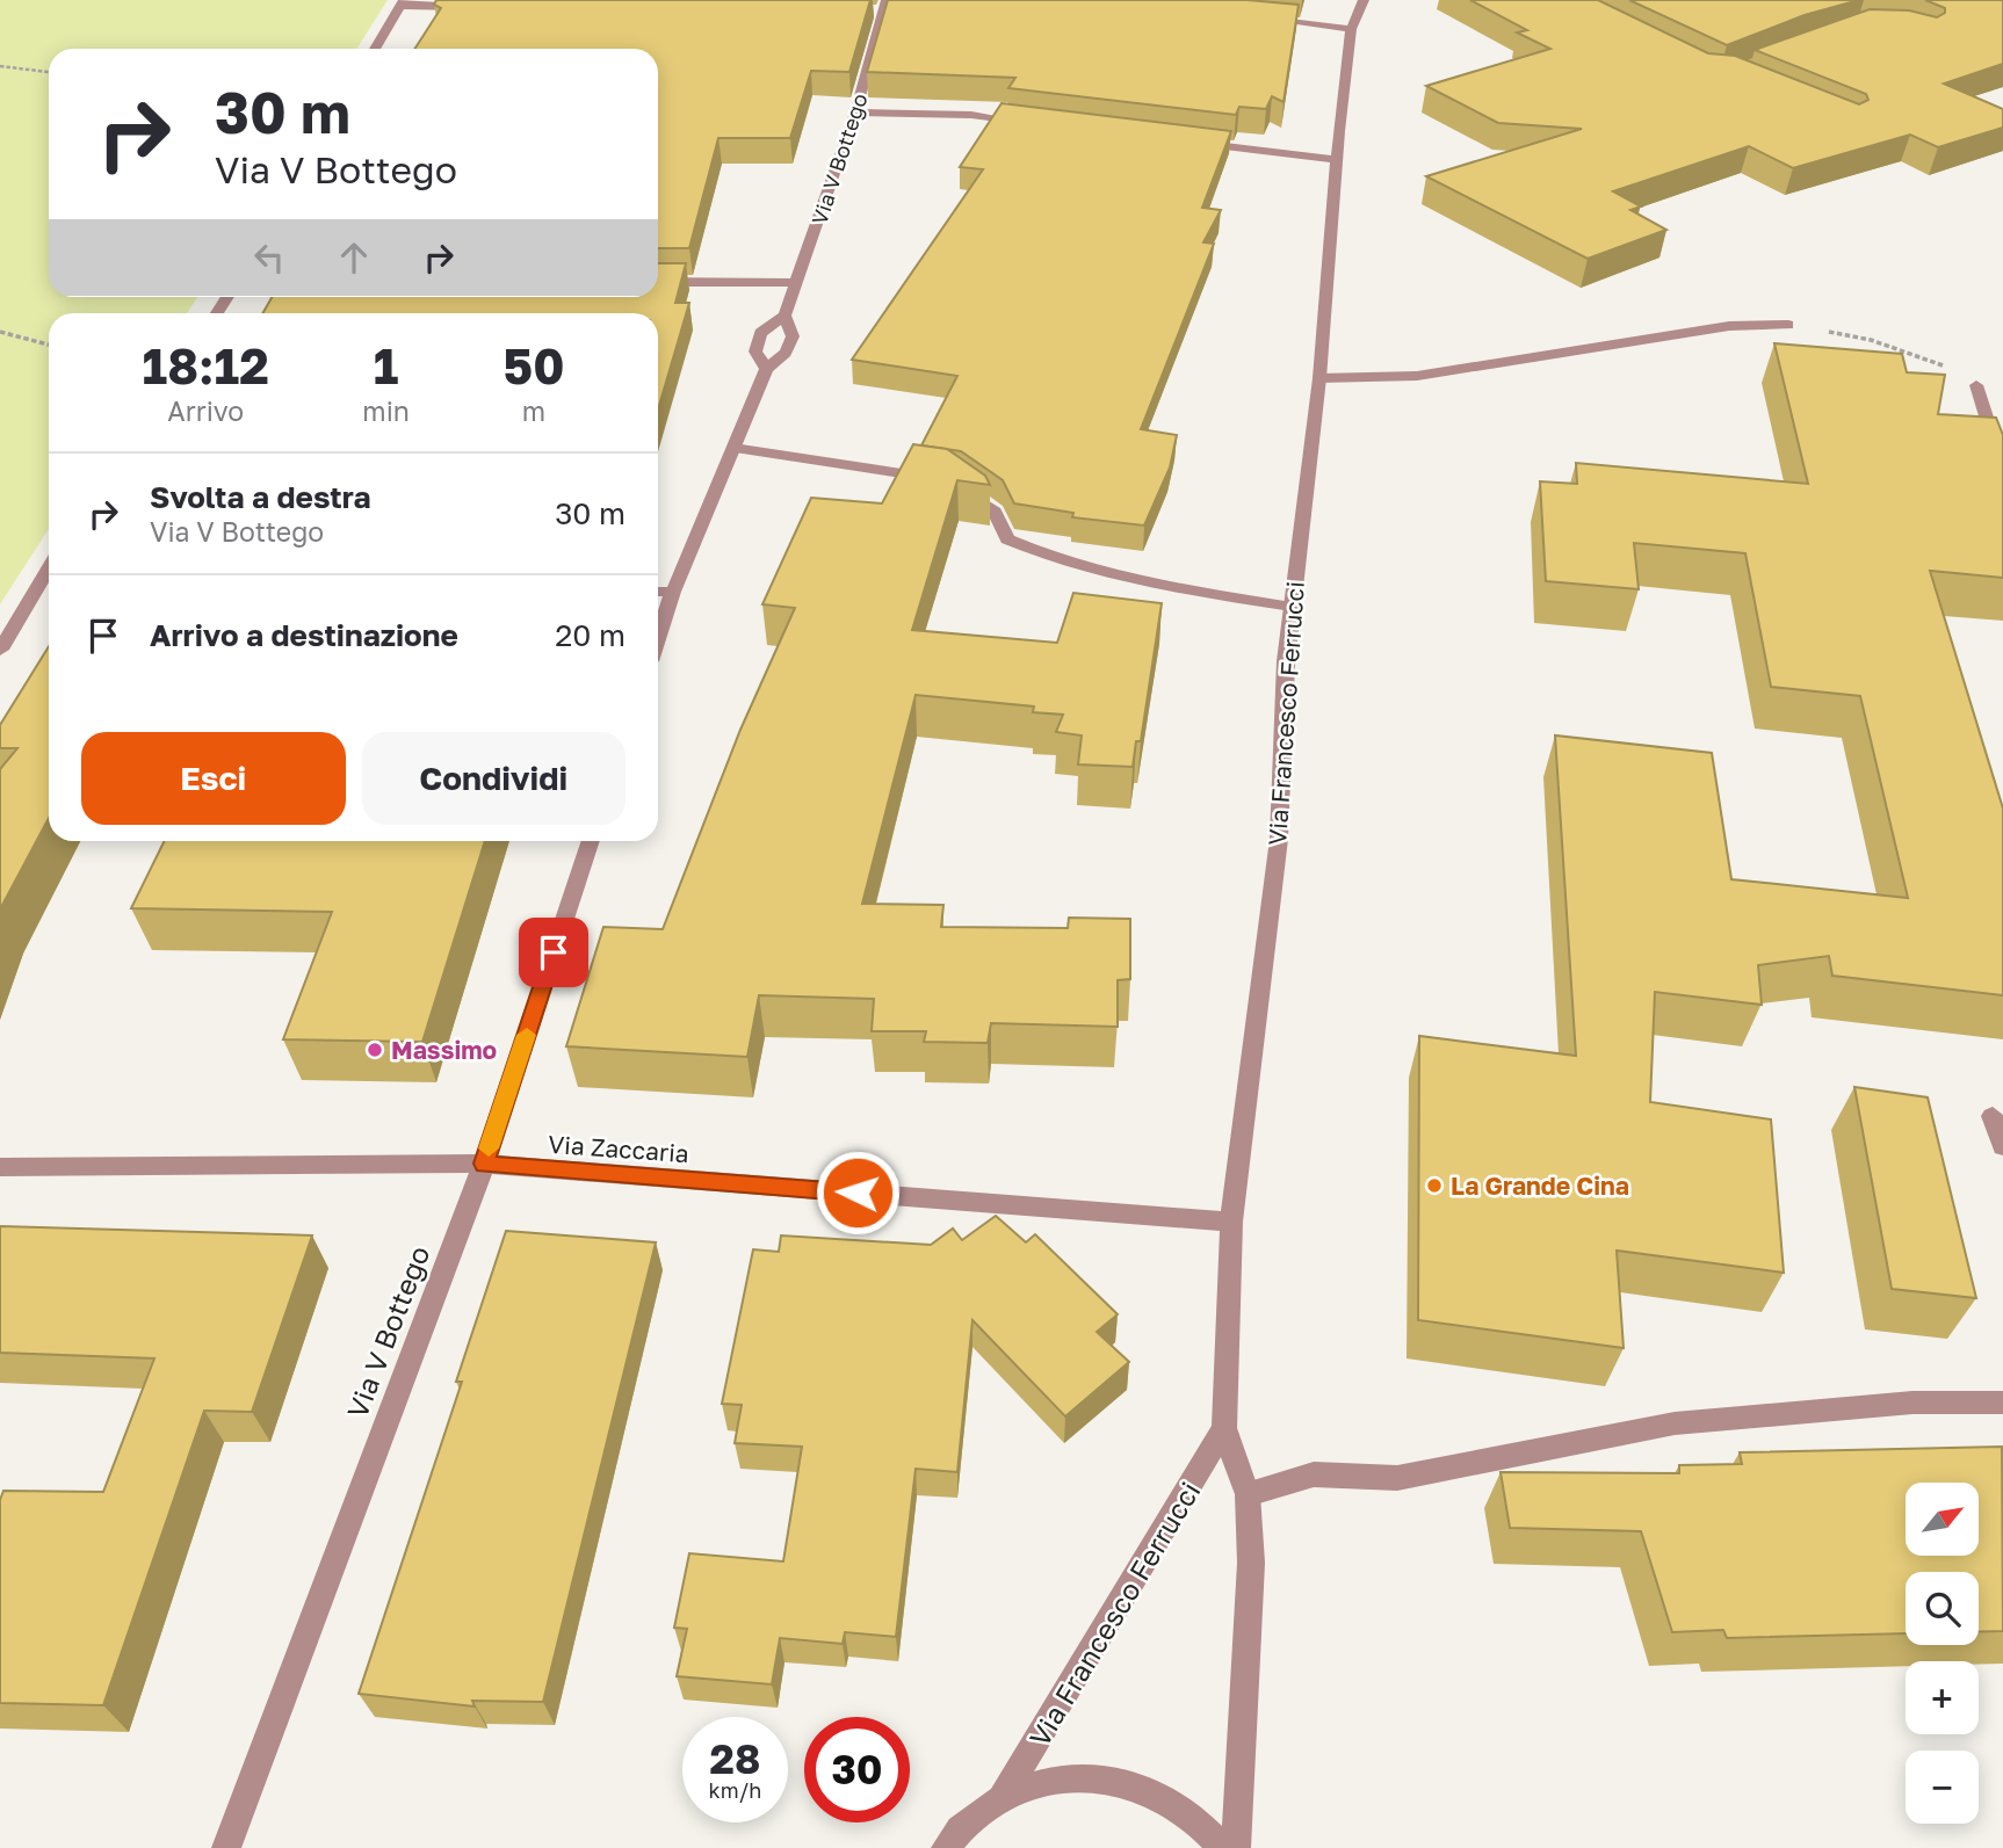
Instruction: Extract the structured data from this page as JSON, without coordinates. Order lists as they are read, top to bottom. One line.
{"streets":{"street":["Via V Bottego","Via Francesco Ferrucci","Via Zaccaria"]},"crossings":[["Via V Bottego","Via Zaccaria"],["Via Francesco Ferrucci","Via Zaccaria"]],"places":["Massimo","La Grande Cina"],"north":"top right","page":{"turn":["30 m","Via V Bottego"],"eta":["18:12","Arrivo","1","min","50","m"],"list":[{"name":"Svolta a destra","note":"Via V Bottego","value":"30 m"},{"name":"Arrivo a destinazione","value":"20 m"}],"buttons":["Esci","Condividi"],"map_buttons":["+","−"],"speed":"28 km/h","limit":"30"}}
